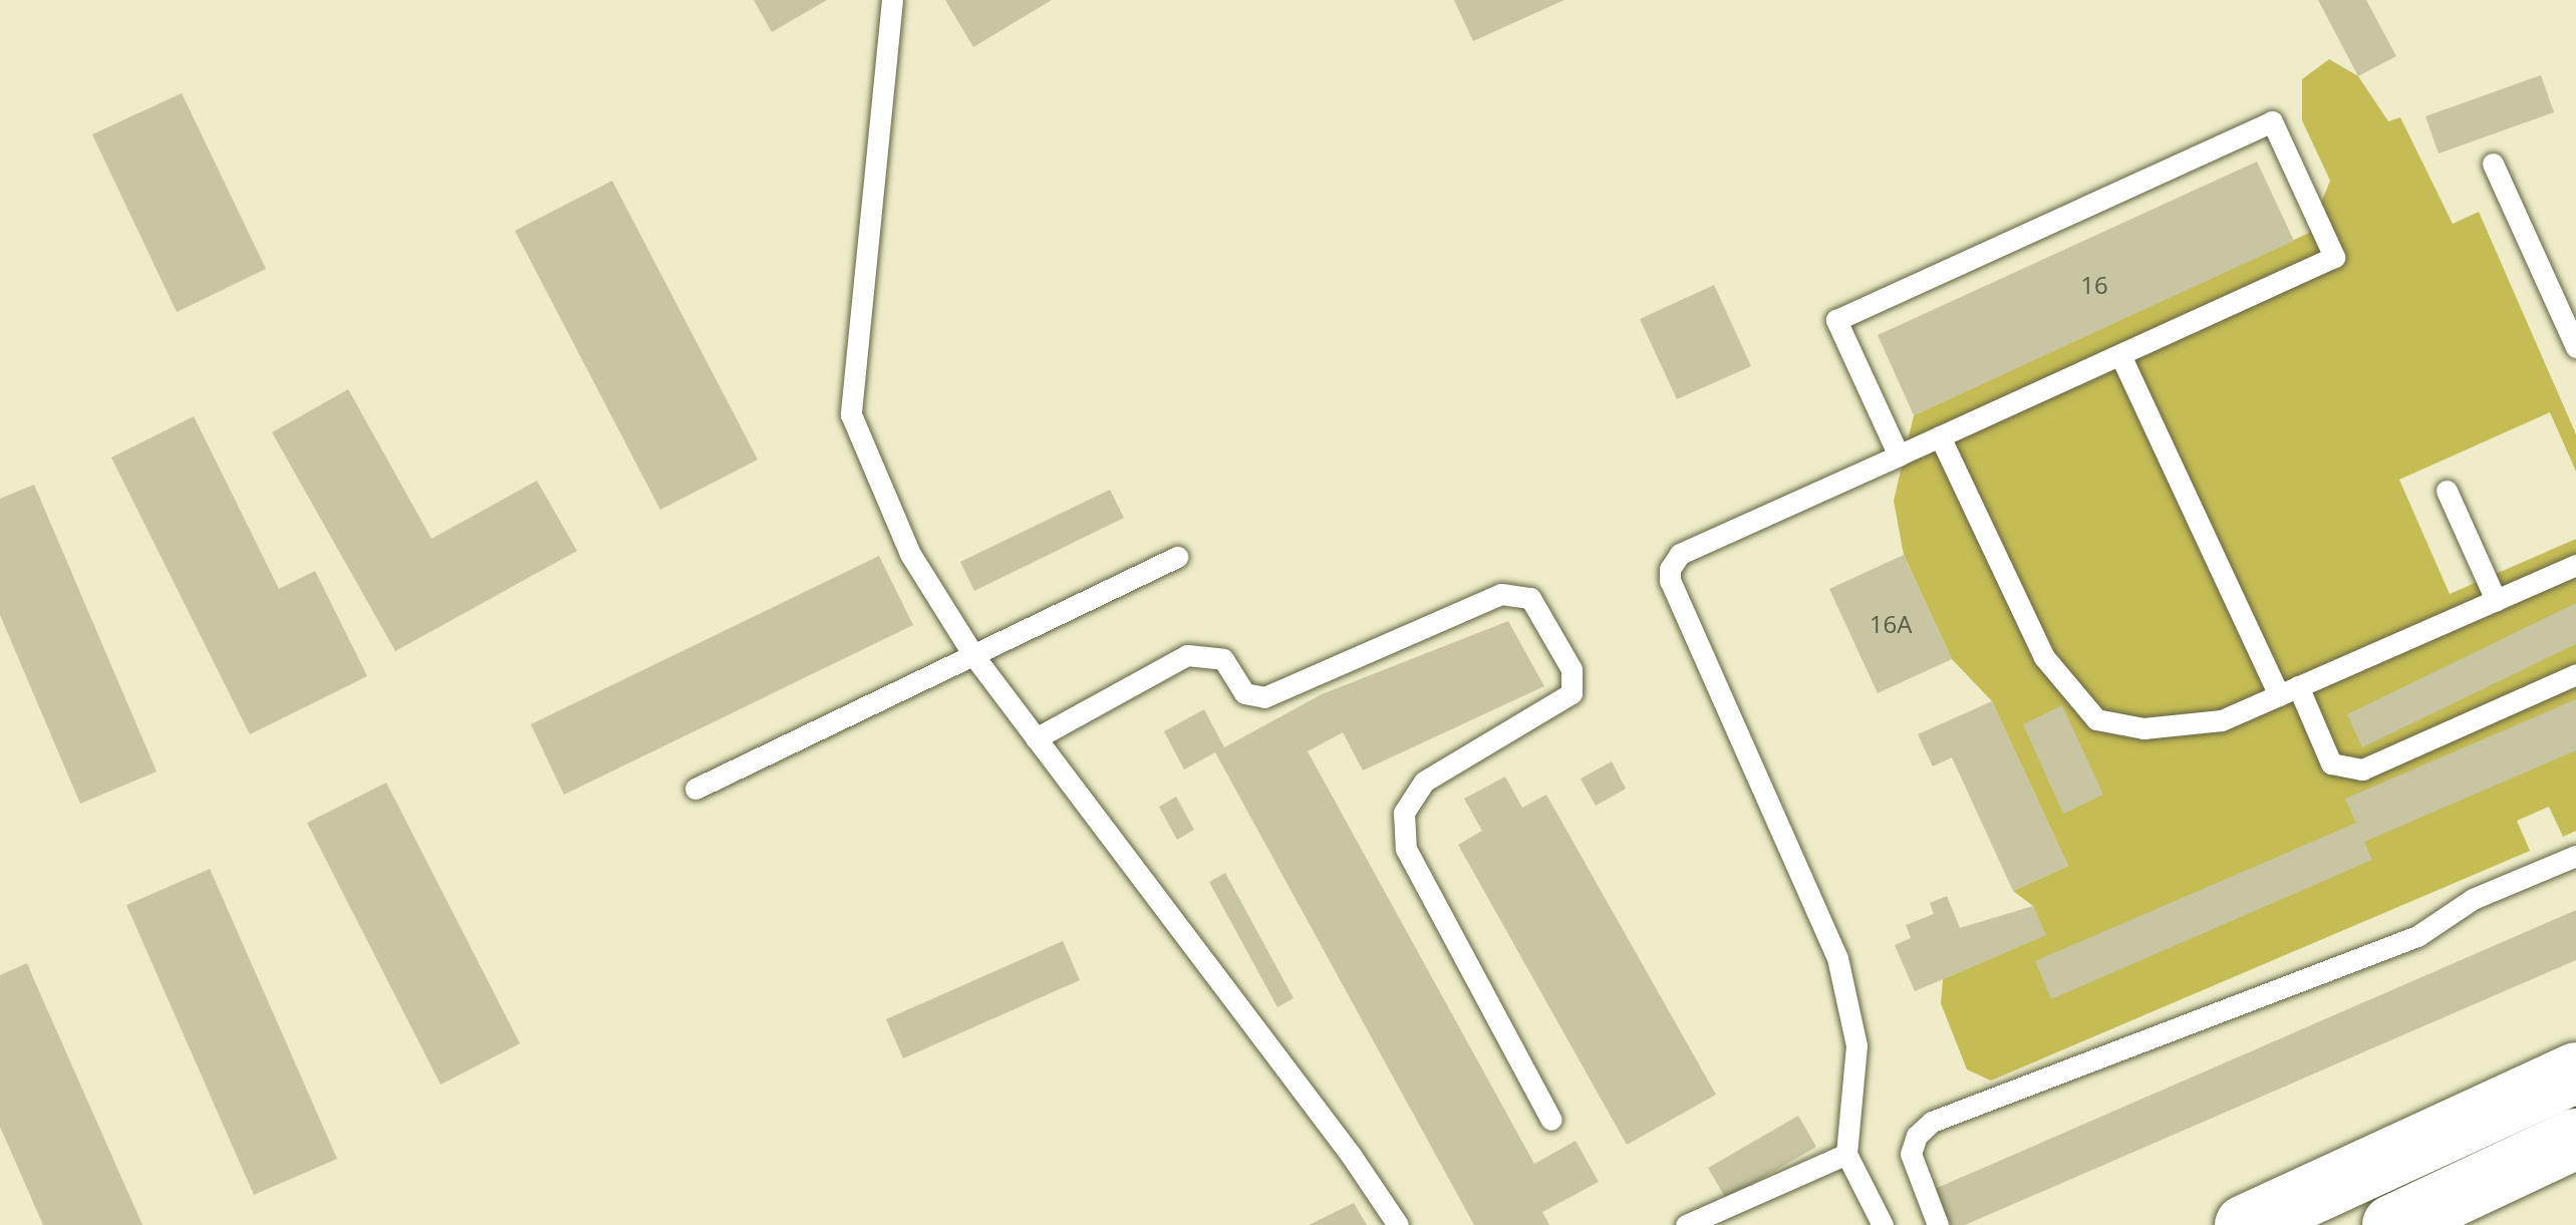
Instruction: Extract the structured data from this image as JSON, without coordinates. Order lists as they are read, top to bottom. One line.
{"house_numbers":["16","16А"]}
